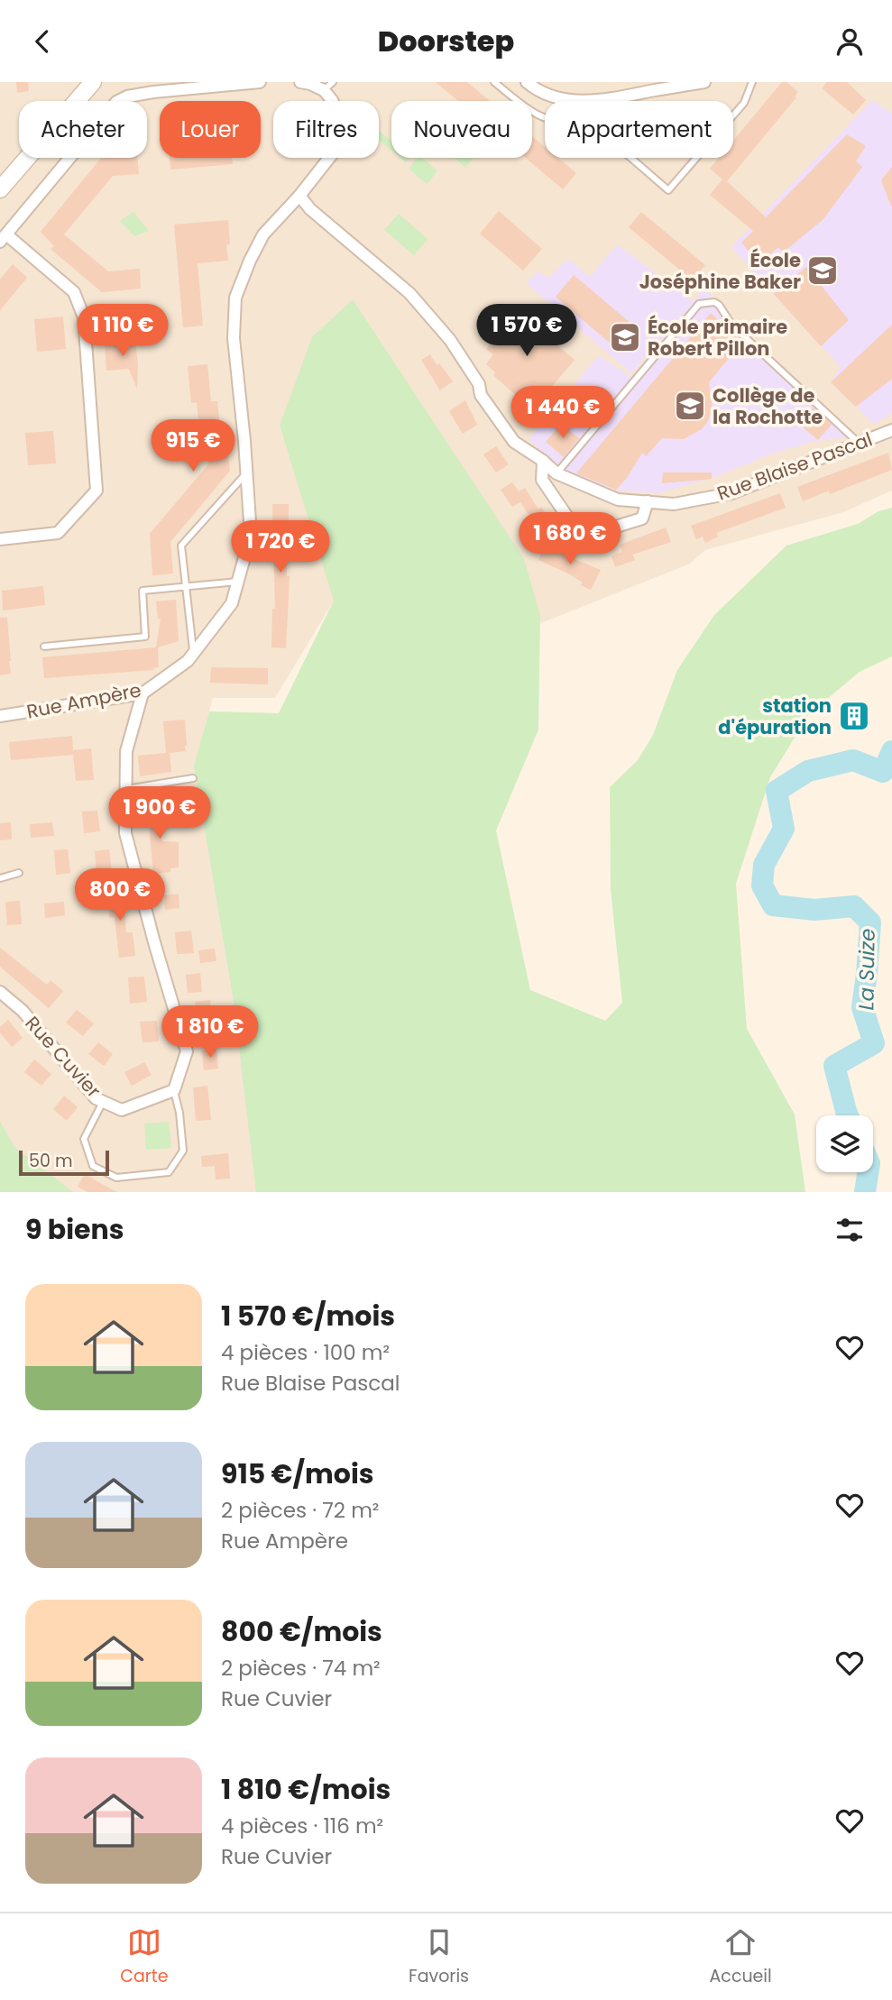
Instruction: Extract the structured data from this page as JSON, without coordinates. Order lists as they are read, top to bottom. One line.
{"streets":{"street":["Rue Blaise Pascal","Rue Ampère","Rue Cuvier"]},"crossings":[["Rue Blaise Pascal","Rue Ampère"]],"water":["La Suize"],"places":{"school or university":["École Joséphine Baker","École primaire Robert Pillon","Collège de la Rochotte"],"building":["station d'épuration"]},"scale_bar":"50 m","page":{"header":"Doorstep","chip":["Acheter","Louer","Filtres","Nouveau","Appartement"],"price":["1 110 €","1 570 €","1 440 €","915 €","1 680 €","1 720 €","1 900 €","800 €","1 810 €"],"scale":"50 m","heading":"9 biens","list":[{"name":"1 570 €/mois","note":"4 pièces · 100 m² · Rue Blaise Pascal"},{"name":"915 €/mois","note":"2 pièces · 72 m² · Rue Ampère"},{"name":"800 €/mois","note":"2 pièces · 74 m² · Rue Cuvier"},{"name":"1 810 €/mois","note":"4 pièces · 116 m² · Rue Cuvier"}],"tabs":["Carte","Favoris","Accueil"]}}
